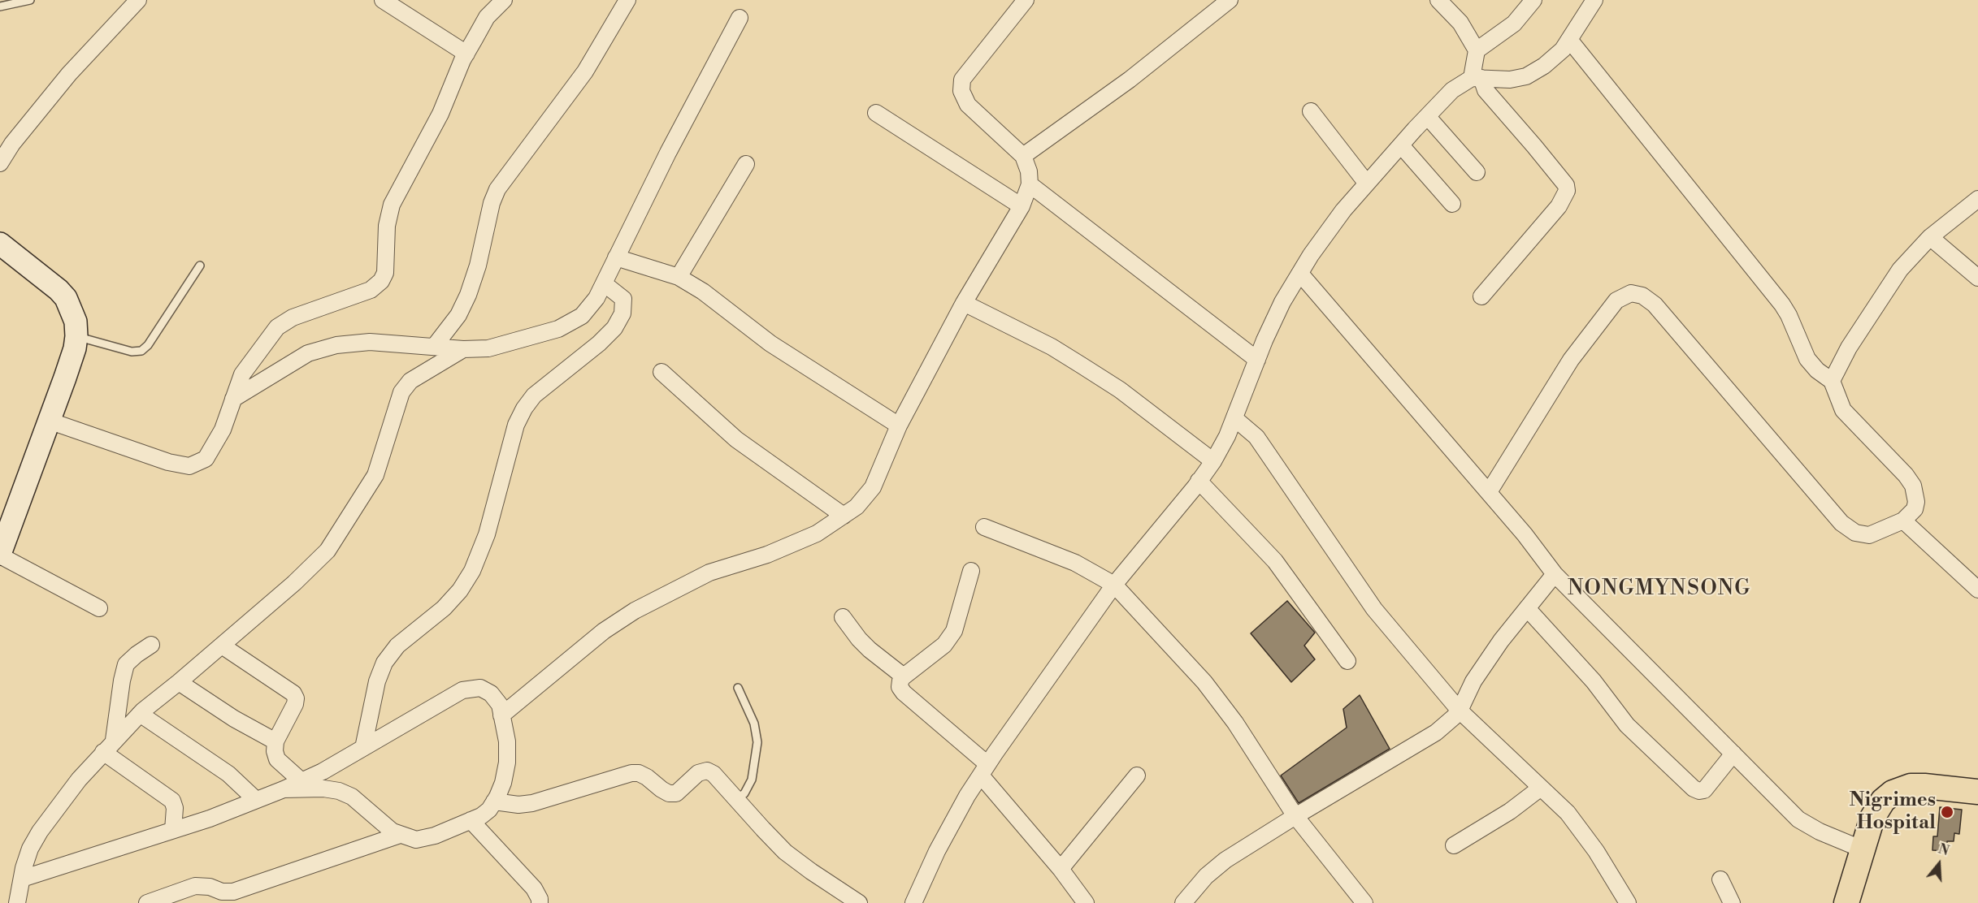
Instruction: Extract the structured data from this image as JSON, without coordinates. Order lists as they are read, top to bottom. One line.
{"districts":["NONGMYNSONG"],"places":["Nigrimes Hospital"],"north":"top"}
